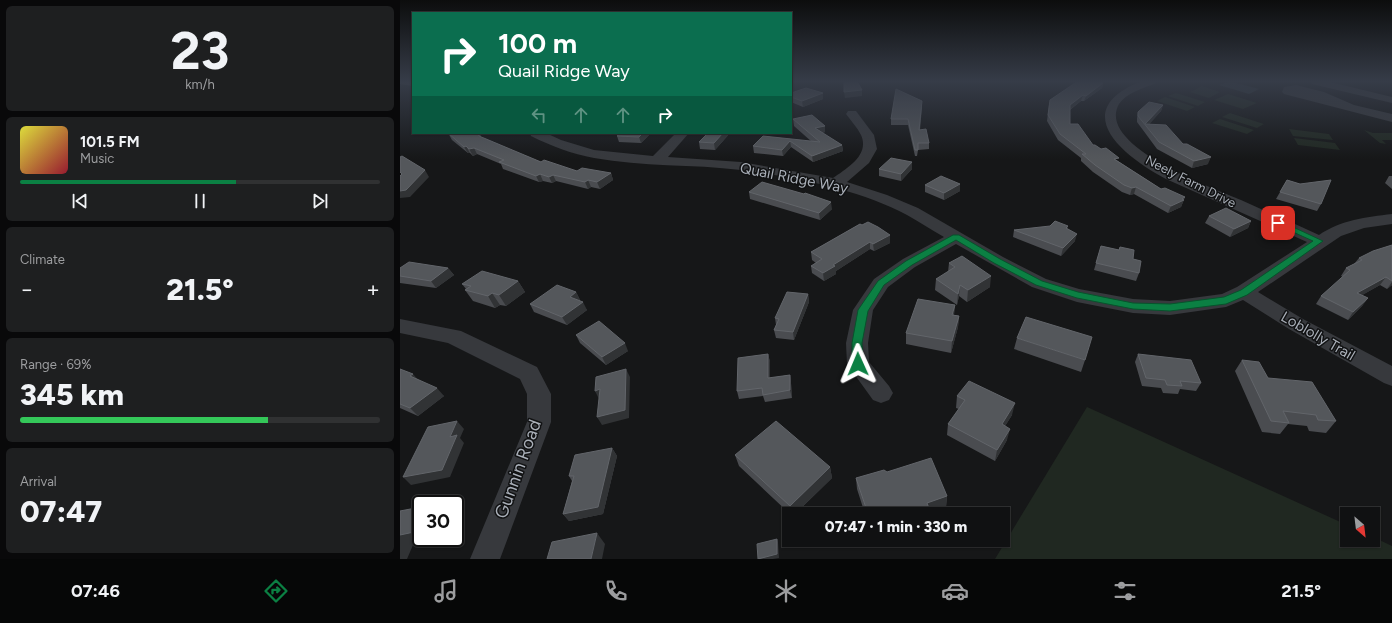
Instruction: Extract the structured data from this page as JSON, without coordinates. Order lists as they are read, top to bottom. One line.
{"streets":{"street":["Quail Ridge Way","Neely Farm Drive","Loblolly Trail","Gunnin Road"]},"crossings":[["Quail Ridge Way","Neely Farm Drive"],["Quail Ridge Way","Loblolly Trail"]],"north":"bottom right","page":{"tile":[["23","km/h"],"Climate",["Range · 69%","345 km"],["Arrival","07:47"]],"turn":["100 m","Quail Ridge Way"],"song":["101.5 FM","Music"],"heat":["−","21.5°","+"],"limit":"30","trip":"07:47 · 1 min · 330 m","tabs":["07:46","21.5°"]}}
